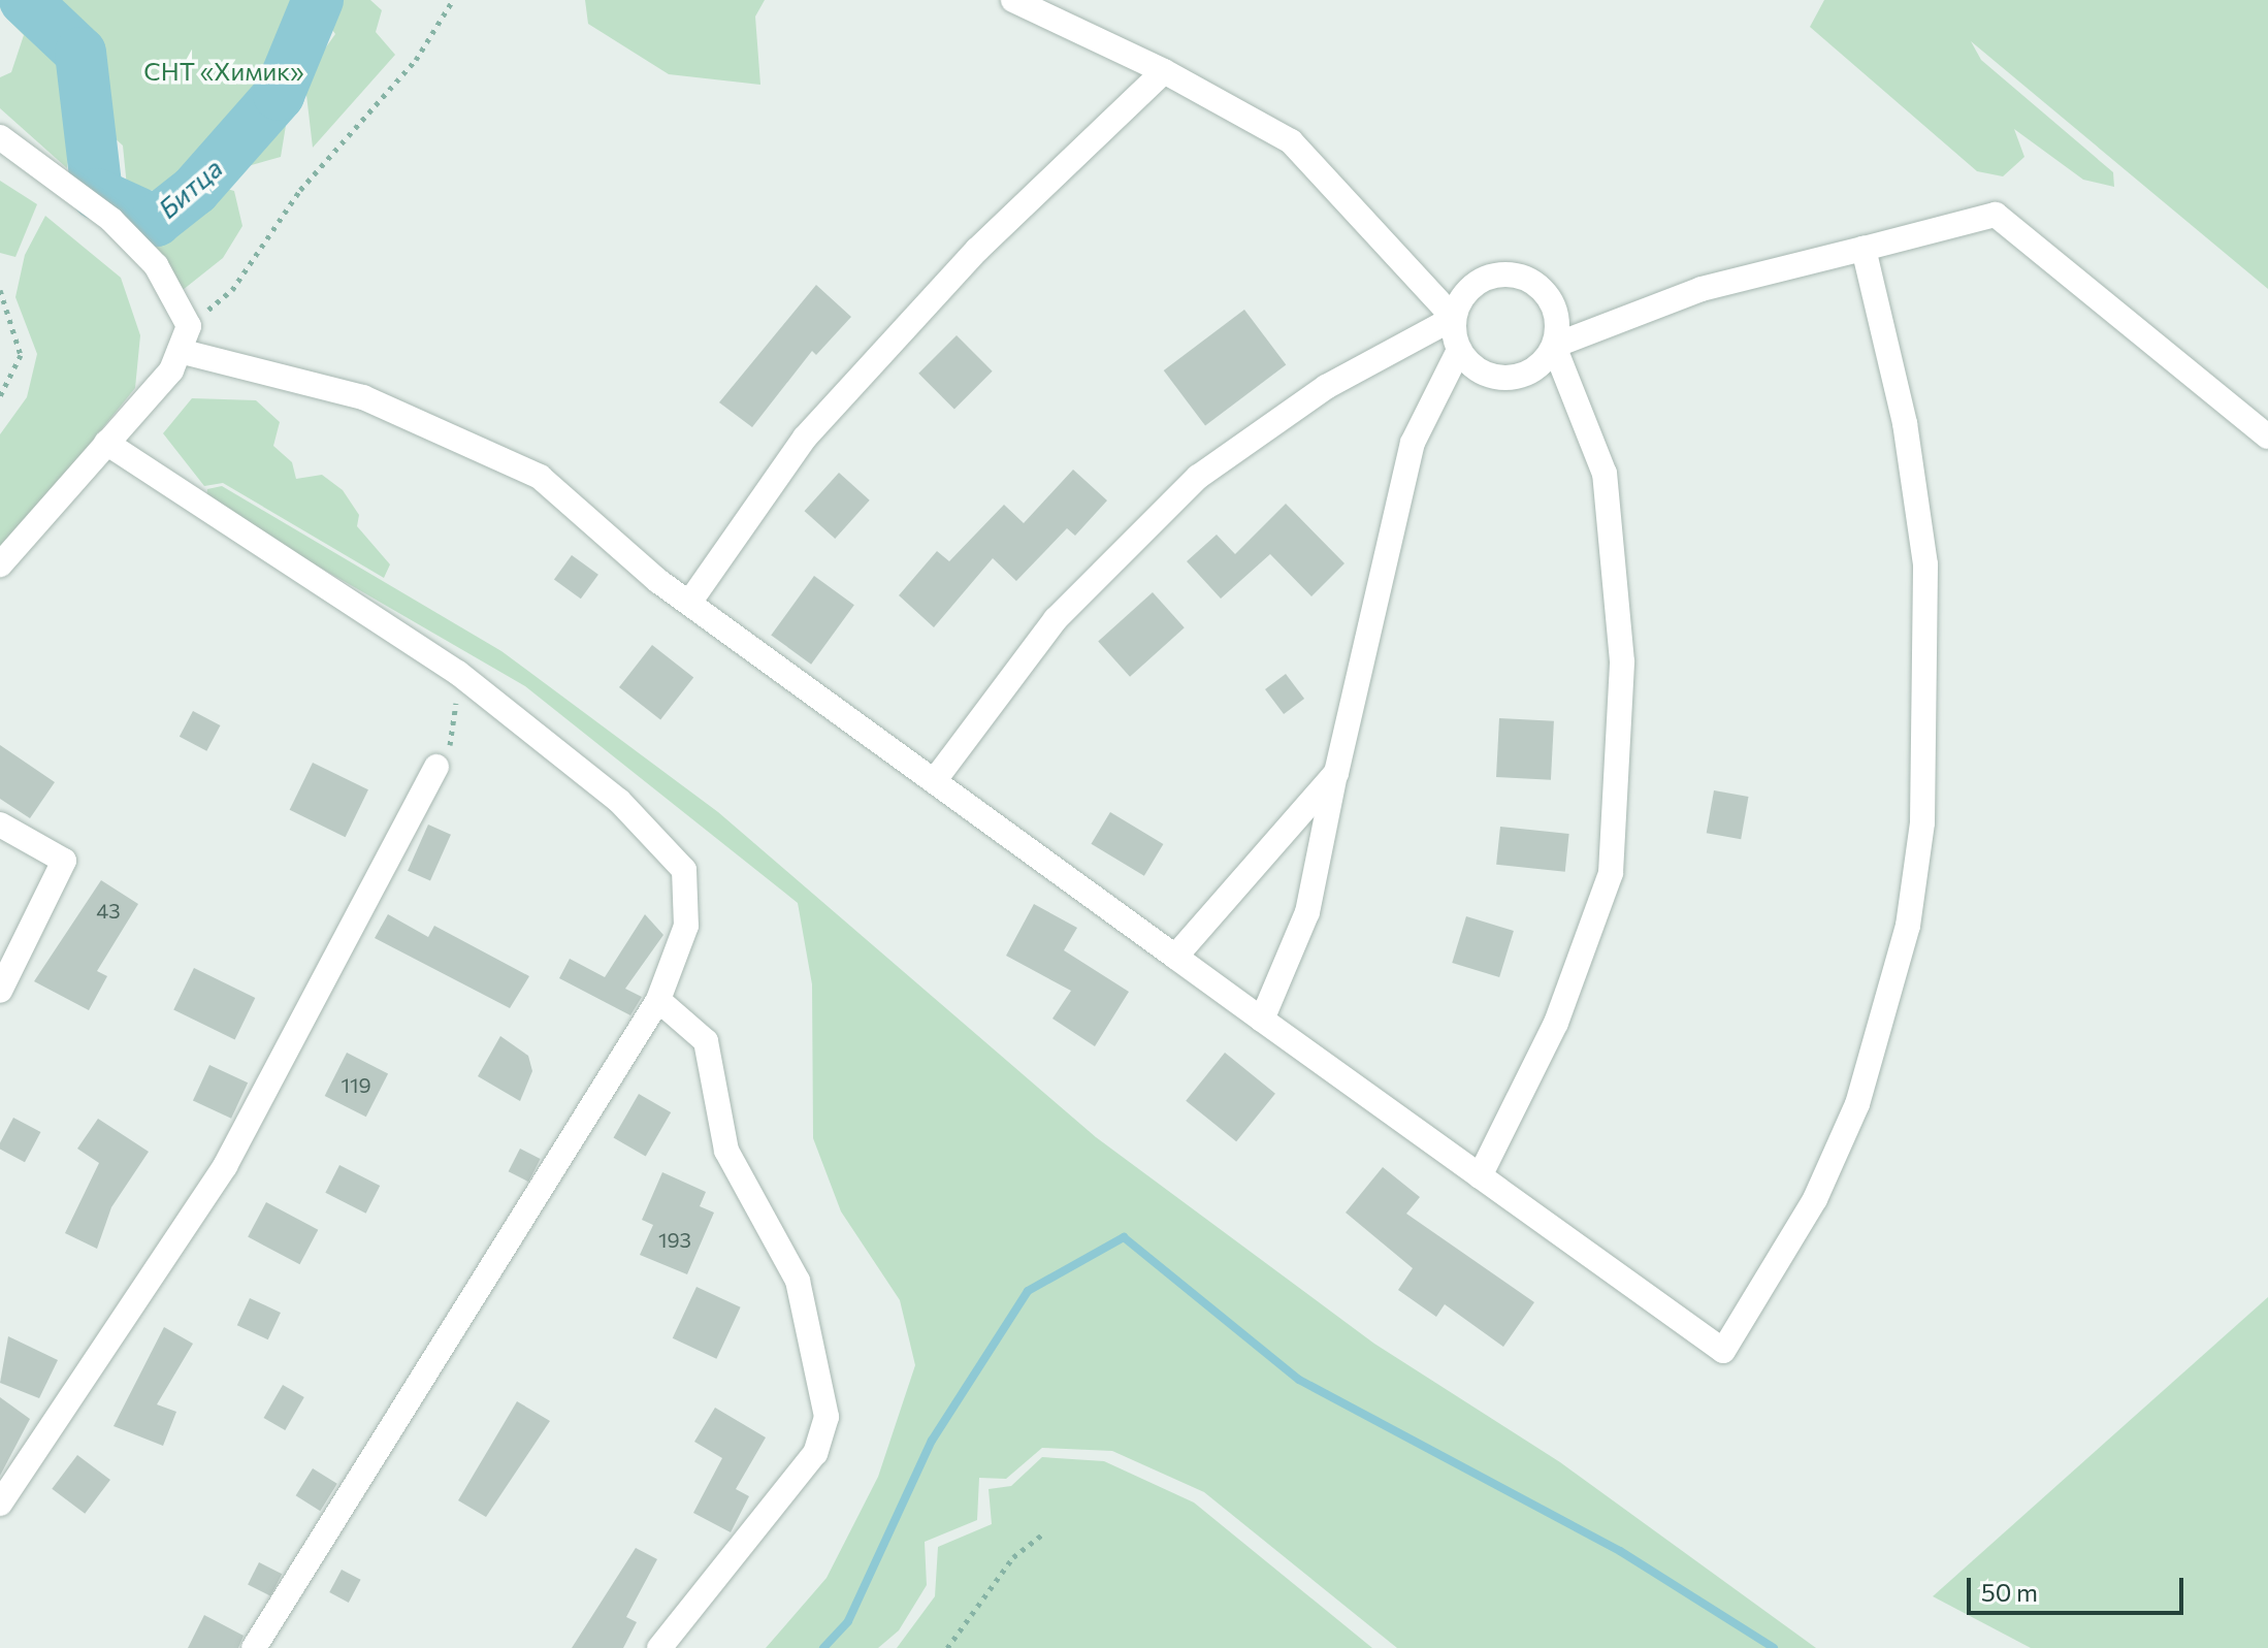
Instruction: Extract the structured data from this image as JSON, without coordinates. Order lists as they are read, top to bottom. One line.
{"water":["Битца"],"parks":["СНТ «Химик»"],"house_numbers":["43","119","193"],"scale_bar":"50 m"}
